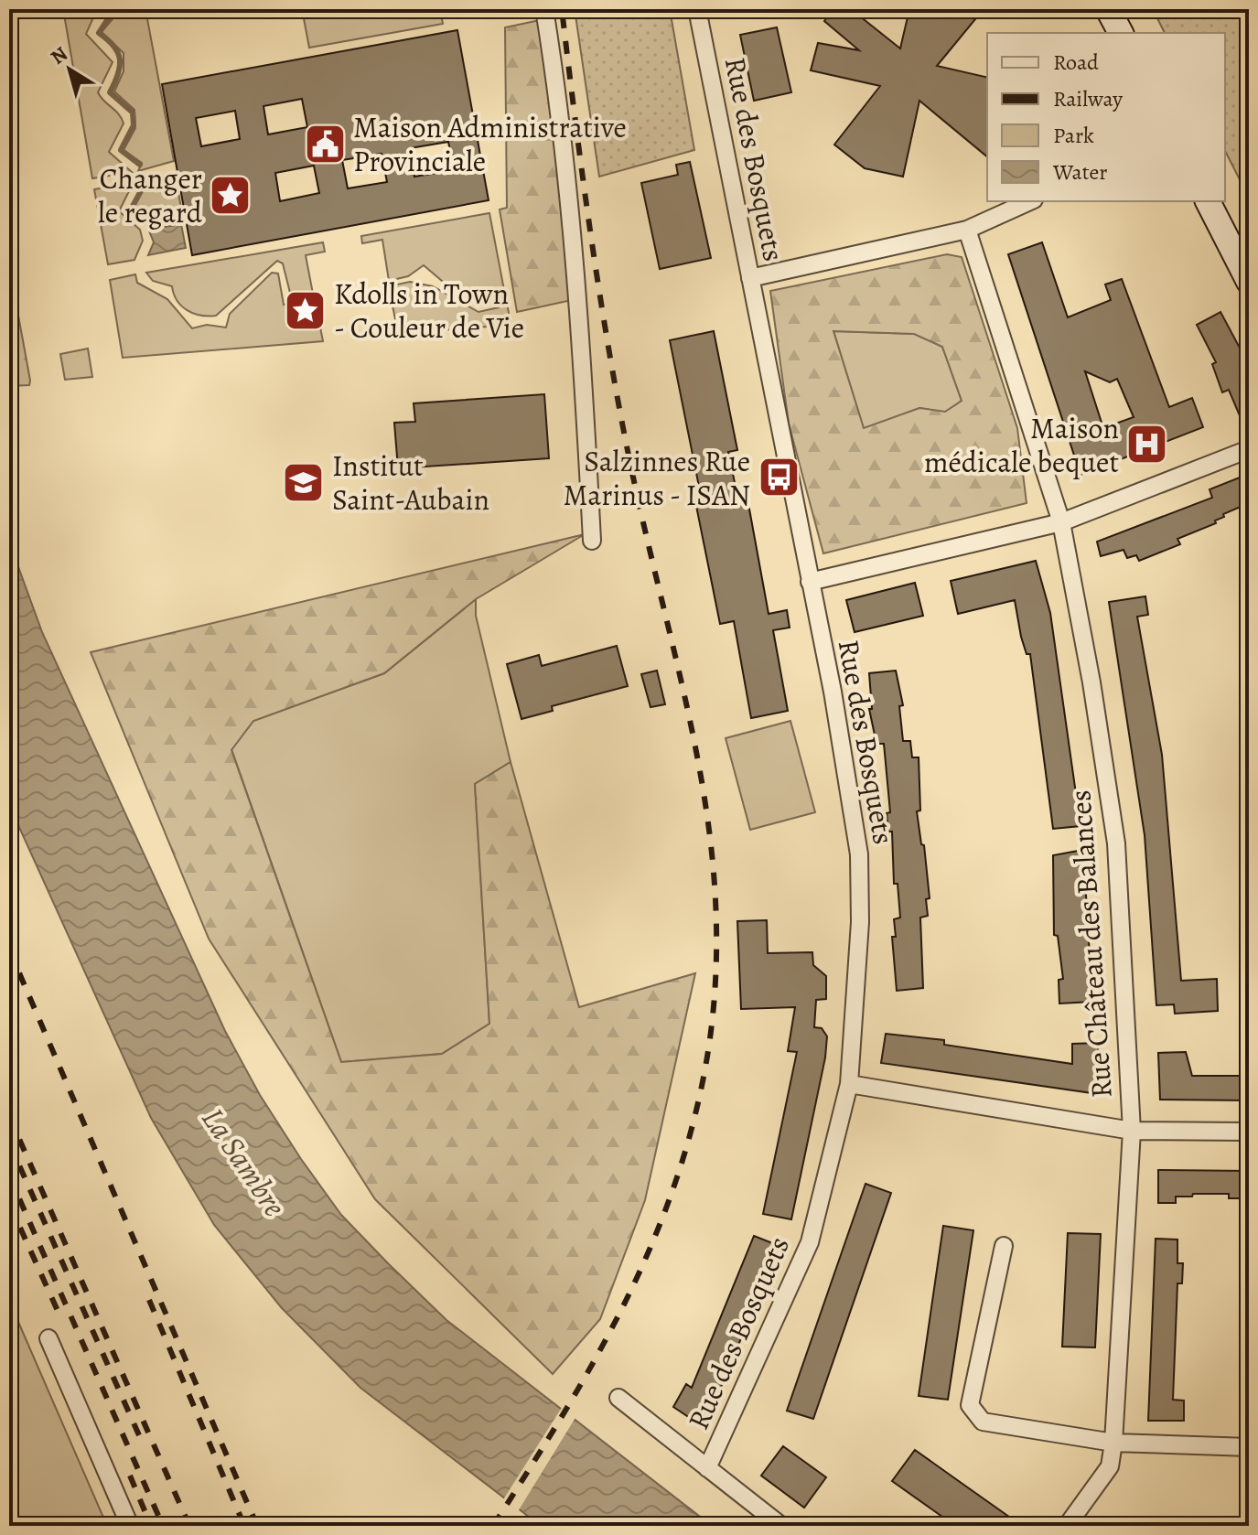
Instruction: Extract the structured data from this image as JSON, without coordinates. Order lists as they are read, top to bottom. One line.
{"streets":{"street":["Rue des Bosquets","Rue Château des Balances"]},"water":["La Sambre"],"places":{"public building":["Maison Administrative Provinciale"],"place":["Changer le regard","Kdolls in Town - Couleur de Vie"],"hospital":["Maison médicale bequet"],"bus stop":["Salzinnes Rue Marinus - ISAN"],"school or university":["Institut Saint-Aubain"]},"legend":["Road","Railway","Park","Water"],"north":"top left"}
